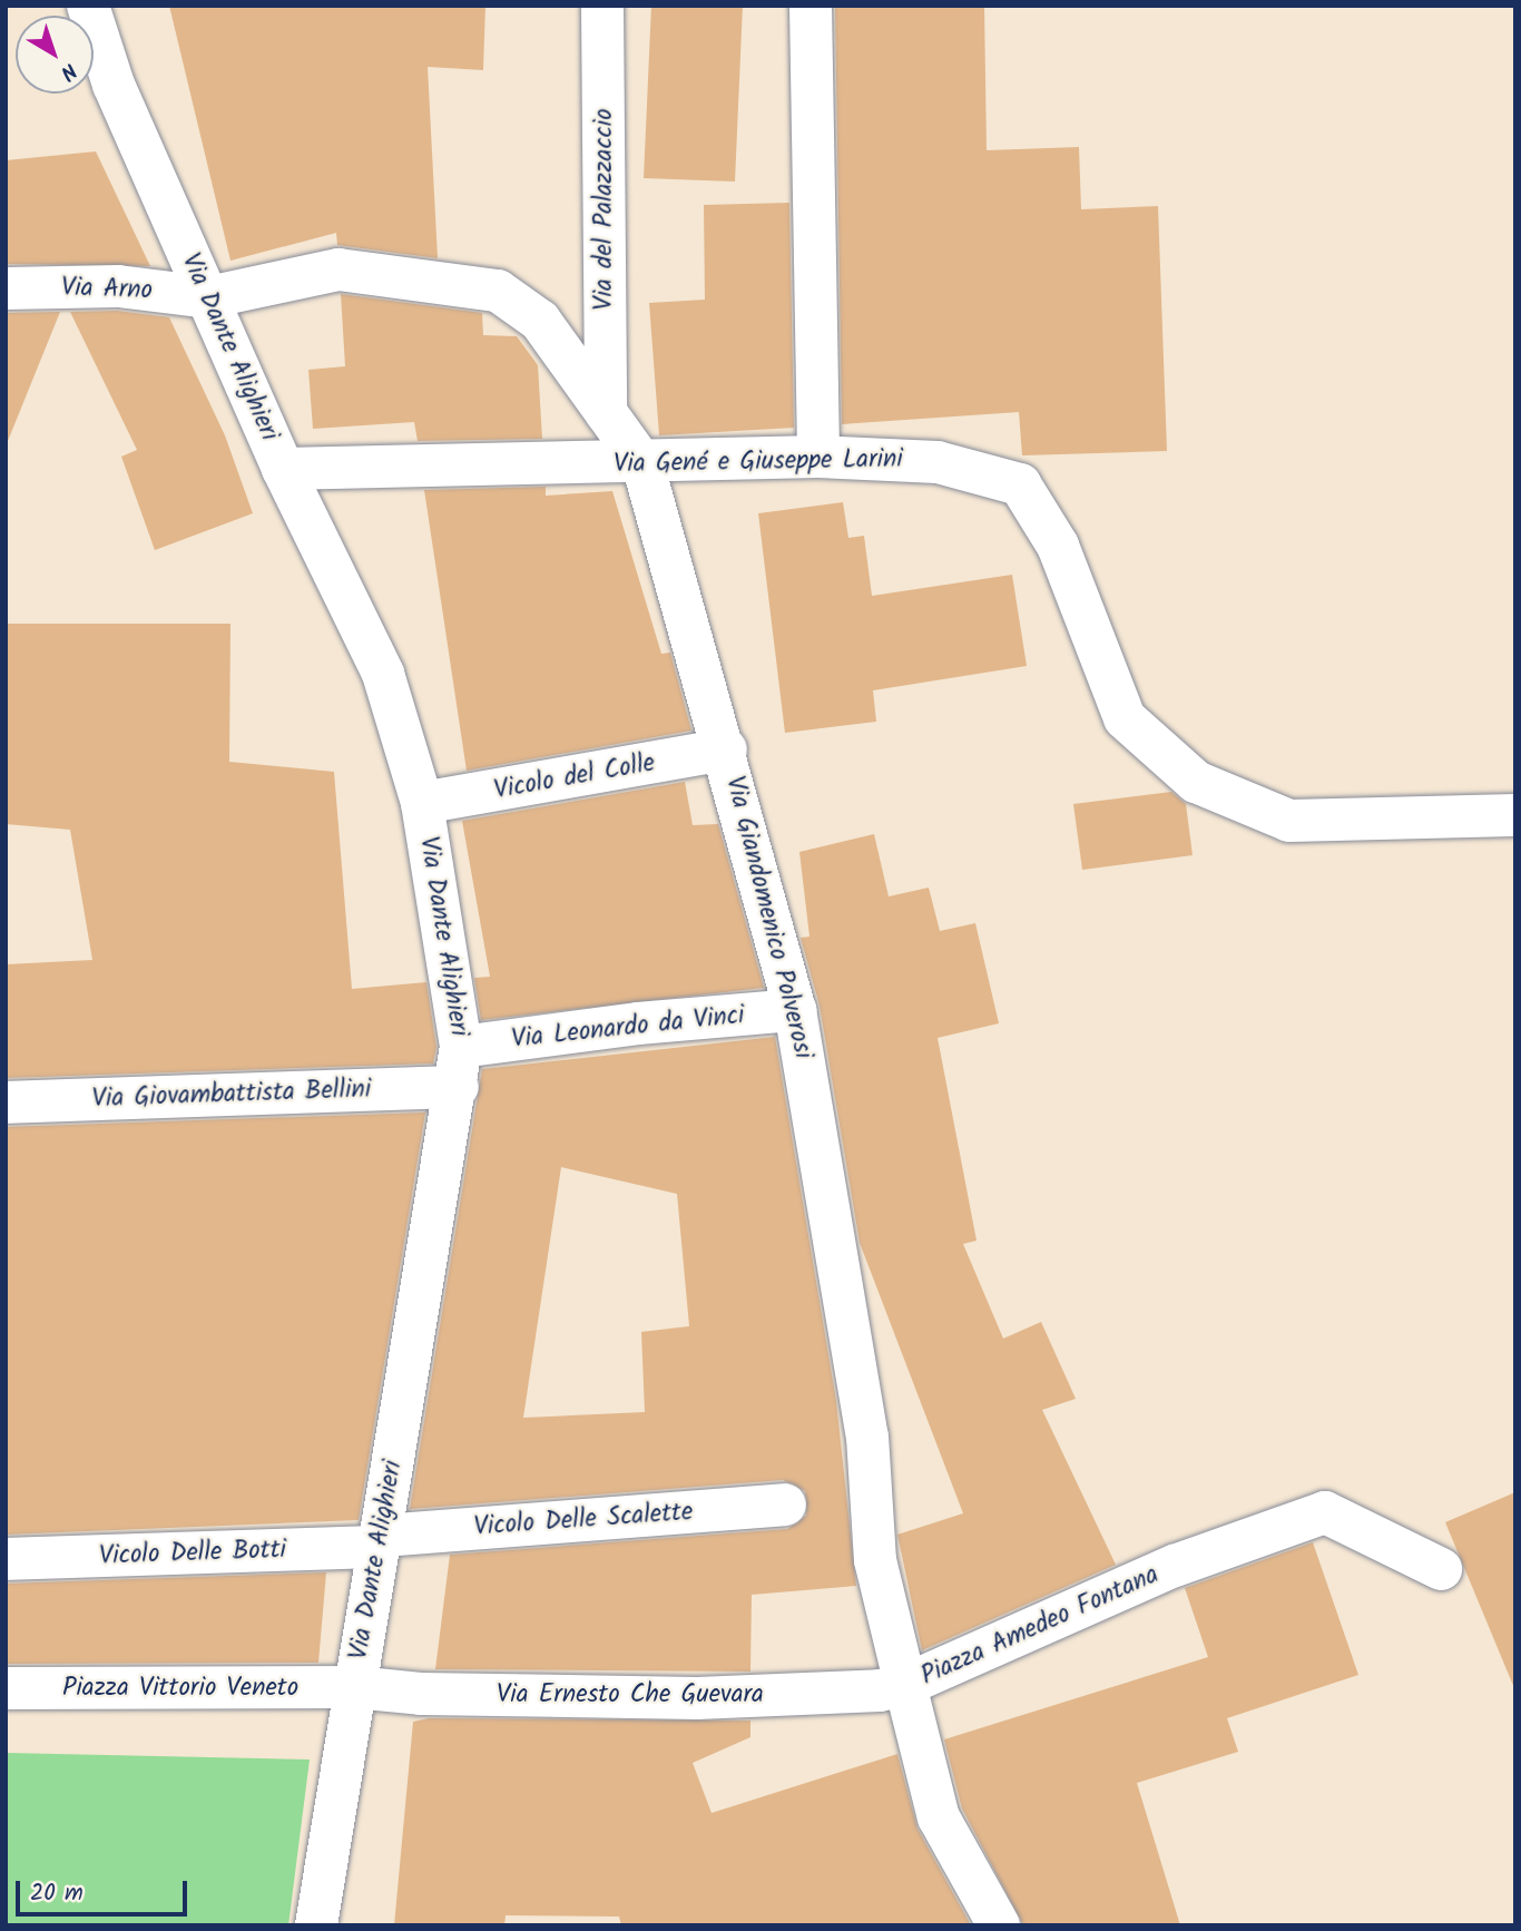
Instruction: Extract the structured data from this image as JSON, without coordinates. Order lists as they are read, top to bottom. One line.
{"streets":{"street":["Via del Palazzaccio","Via Arno","Via Dante Alighieri","Via Gené e Giuseppe Larini","Vicolo del Colle","Via Giandomenico Polverosi","Via Leonardo da Vinci","Via Giovambattista Bellini","Vicolo Delle Scalette","Vicolo Delle Botti","Piazza Amedeo Fontana","Piazza Vittorio Veneto","Via Ernesto Che Guevara"]},"crossings":[["Via del Palazzaccio","Via Giandomenico Polverosi"],["Via Arno","Via Dante Alighieri"],["Via Arno","Via Giandomenico Polverosi"],["Via Dante Alighieri","Via Gené e Giuseppe Larini"],["Via Dante Alighieri","Vicolo del Colle"],["Via Dante Alighieri","Via Giandomenico Polverosi"],["Via Dante Alighieri","Via Leonardo da Vinci"],["Via Dante Alighieri","Via Giovambattista Bellini"],["Via Dante Alighieri","Vicolo Delle Scalette"],["Via Dante Alighieri","Vicolo Delle Botti"],["Via Dante Alighieri","Piazza Vittorio Veneto"],["Via Dante Alighieri","Via Ernesto Che Guevara"],["Via Gené e Giuseppe Larini","Via Giandomenico Polverosi"],["Vicolo del Colle","Via Giandomenico Polverosi"],["Via Giandomenico Polverosi","Via Leonardo da Vinci"],["Via Giandomenico Polverosi","Piazza Amedeo Fontana"],["Via Giandomenico Polverosi","Via Ernesto Che Guevara"],["Via Leonardo da Vinci","Via Giovambattista Bellini"],["Vicolo Delle Scalette","Vicolo Delle Botti"],["Piazza Amedeo Fontana","Via Ernesto Che Guevara"],["Piazza Vittorio Veneto","Via Ernesto Che Guevara"]],"scale_bar":"20 m","north":"bottom right"}
